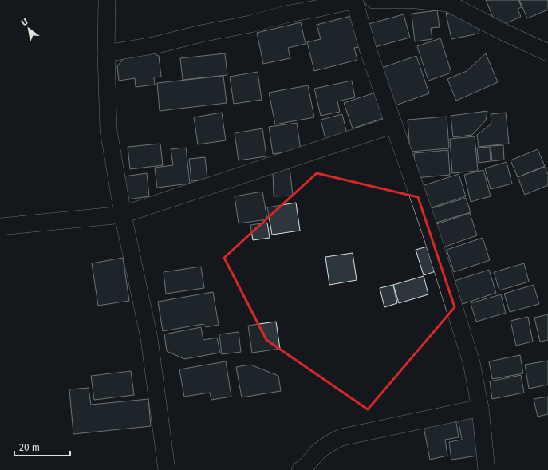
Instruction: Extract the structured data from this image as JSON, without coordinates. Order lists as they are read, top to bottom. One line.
{"scale_bar":"20 m","north":"top left"}
